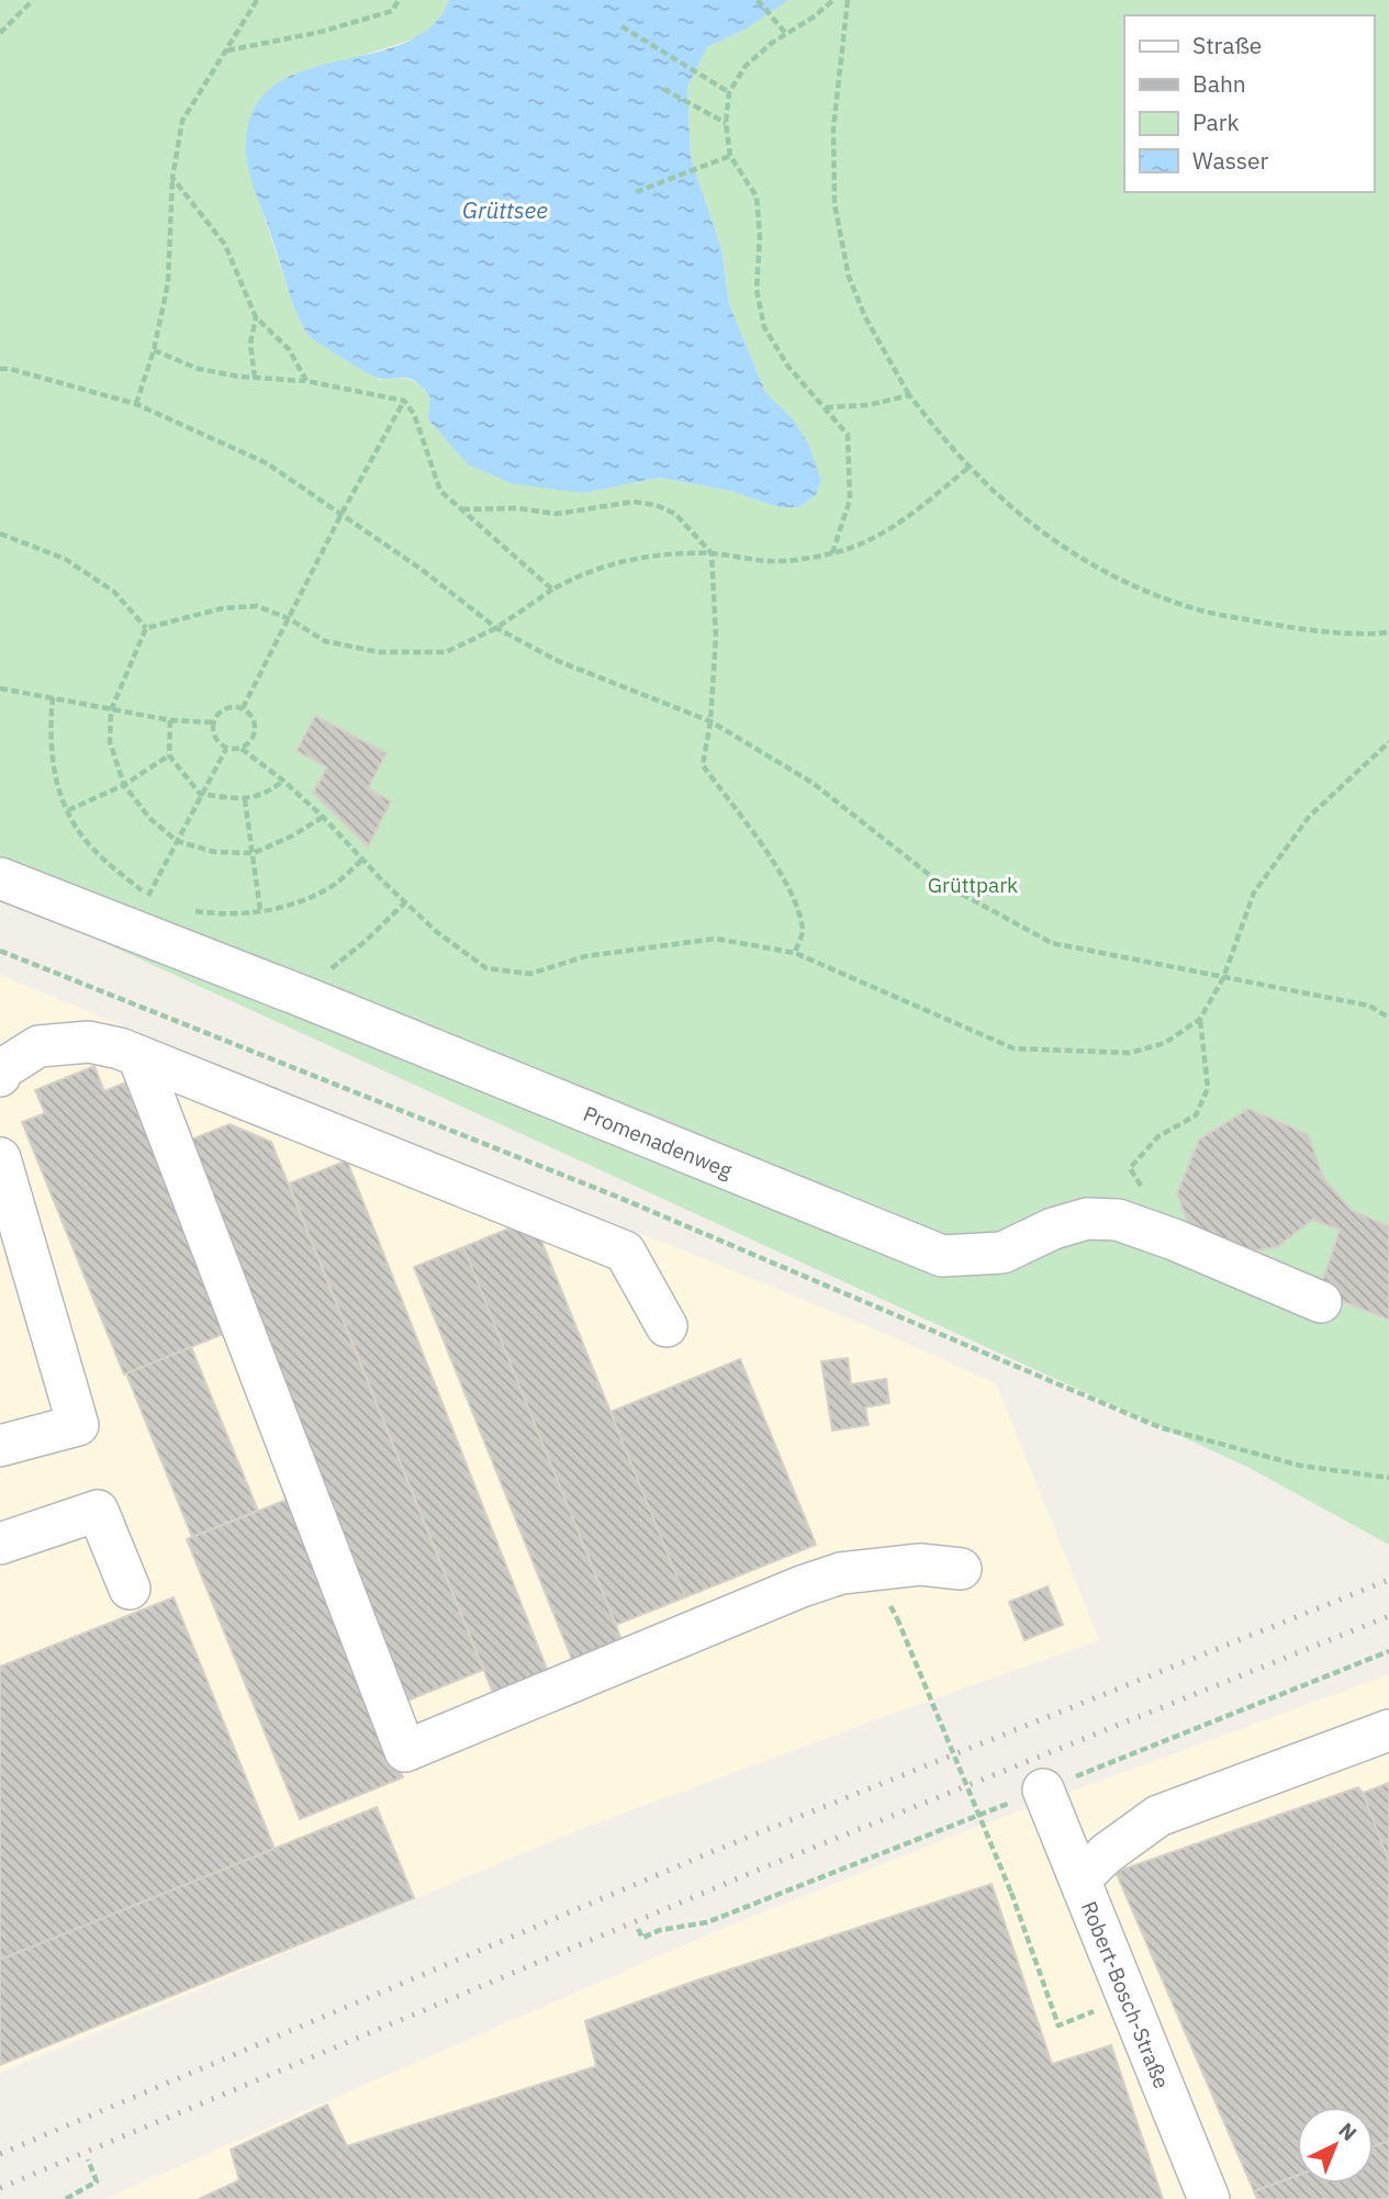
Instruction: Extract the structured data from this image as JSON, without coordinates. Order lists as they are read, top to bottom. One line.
{"streets":{"street":["Promenadenweg","Robert-Bosch-Straße"]},"water":["Grüttsee"],"parks":["Grüttpark"],"legend":["Straße","Bahn","Park","Wasser"],"north":"top right"}
